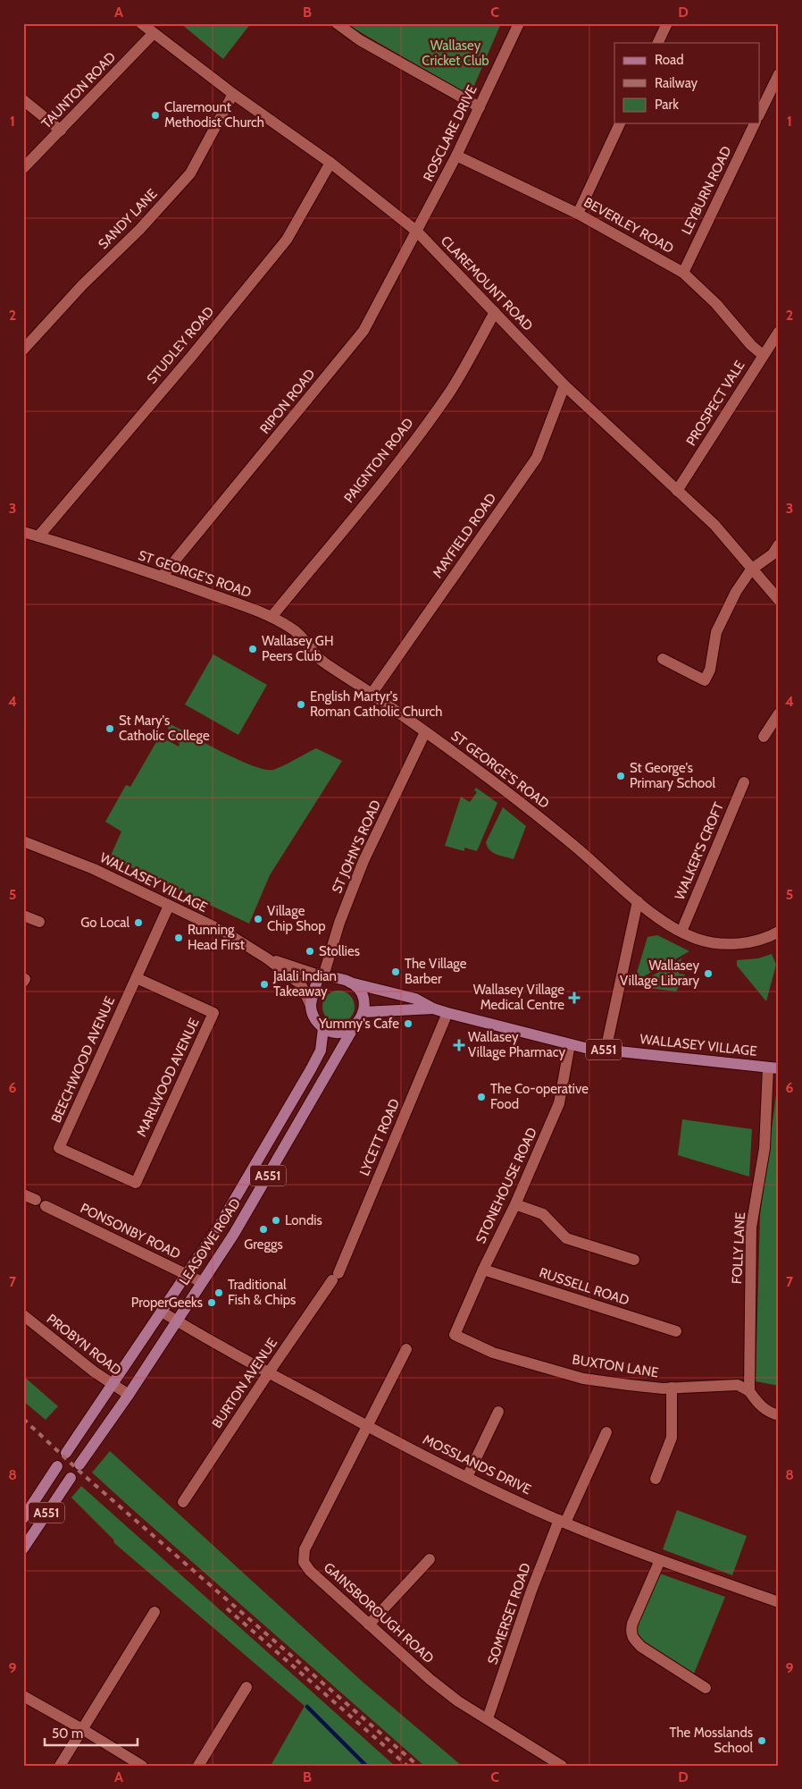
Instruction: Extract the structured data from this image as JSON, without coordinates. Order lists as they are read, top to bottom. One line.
{"streets":{"main road":["WALLASEY VILLAGE","A551","LEASOWE ROAD"],"street":["TAUNTON ROAD","ROSCLARE DRIVE","LEYBURN ROAD","SANDY LANE","BEVERLEY ROAD","CLAREMOUNT ROAD","STUDLEY ROAD","RIPON ROAD","PROSPECT VALE","PAIGNTON ROAD","MAYFIELD ROAD","ST GEORGE'S ROAD","ST JOHN'S ROAD","WALKER'S CROFT","BEECHWOOD AVENUE","MARLWOOD AVENUE","LYCETT ROAD","STONEHOUSE ROAD","PONSONBY ROAD","FOLLY LANE","RUSSELL ROAD","PROBYN ROAD","BUXTON LANE","BURTON AVENUE","MOSSLANDS DRIVE","GAINSBOROUGH ROAD","SOMERSET ROAD"]},"crossings":[["TAUNTON ROAD","CLAREMOUNT ROAD"],["ROSCLARE DRIVE","BEVERLEY ROAD"],["ROSCLARE DRIVE","CLAREMOUNT ROAD"],["ROSCLARE DRIVE","RIPON ROAD"],["LEYBURN ROAD","BEVERLEY ROAD"],["SANDY LANE","CLAREMOUNT ROAD"],["BEVERLEY ROAD","PROSPECT VALE"],["CLAREMOUNT ROAD","STUDLEY ROAD"],["CLAREMOUNT ROAD","RIPON ROAD"],["CLAREMOUNT ROAD","PROSPECT VALE"],["CLAREMOUNT ROAD","PAIGNTON ROAD"],["CLAREMOUNT ROAD","MAYFIELD ROAD"],["STUDLEY ROAD","ST GEORGE'S ROAD"],["RIPON ROAD","ST GEORGE'S ROAD"],["PAIGNTON ROAD","ST GEORGE'S ROAD"],["MAYFIELD ROAD","ST GEORGE'S ROAD"],["ST GEORGE'S ROAD","ST JOHN'S ROAD"],["ST GEORGE'S ROAD","WALKER'S CROFT"],["ST JOHN'S ROAD","WALLASEY VILLAGE"],["ST JOHN'S ROAD","LEASOWE ROAD"],["WALLASEY VILLAGE","BEECHWOOD AVENUE"],["WALLASEY VILLAGE","LYCETT ROAD"],["WALLASEY VILLAGE","STONEHOUSE ROAD"],["WALLASEY VILLAGE","LEASOWE ROAD"],["WALLASEY VILLAGE","FOLLY LANE"],["BEECHWOOD AVENUE","MARLWOOD AVENUE"],["LYCETT ROAD","BURTON AVENUE"],["STONEHOUSE ROAD","RUSSELL ROAD"],["STONEHOUSE ROAD","BUXTON LANE"],["PONSONBY ROAD","LEASOWE ROAD"],["LEASOWE ROAD","PROBYN ROAD"],["LEASOWE ROAD","MOSSLANDS DRIVE"],["FOLLY LANE","BUXTON LANE"],["BURTON AVENUE","MOSSLANDS DRIVE"],["MOSSLANDS DRIVE","GAINSBOROUGH ROAD"],["MOSSLANDS DRIVE","SOMERSET ROAD"],["GAINSBOROUGH ROAD","SOMERSET ROAD"]],"parks":["Wallasey Cricket Club"],"places":{"other":["Claremount Methodist Church","Wallasey GH Peers Club","English Martyr's Roman Catholic Church","St Mary's Catholic College","St George's Primary School","Village Chip Shop","Go Local","Running Head First","Stollies","The Village Barber","Wallasey Village Library","Jalali Indian Takeaway","Yummy's Cafe","The Co-operative Food","Londis","Greggs","Traditional Fish & Chips","ProperGeeks","The Mosslands School"],"health":["Wallasey Village Medical Centre","Wallasey Village Pharmacy"]},"legend":["Road","Railway","Park"],"scale_bar":"50 m","grid":{"columns":["A","B","C","D"],"rows":["1","2","3","4","5","6","7","8","9"]}}
